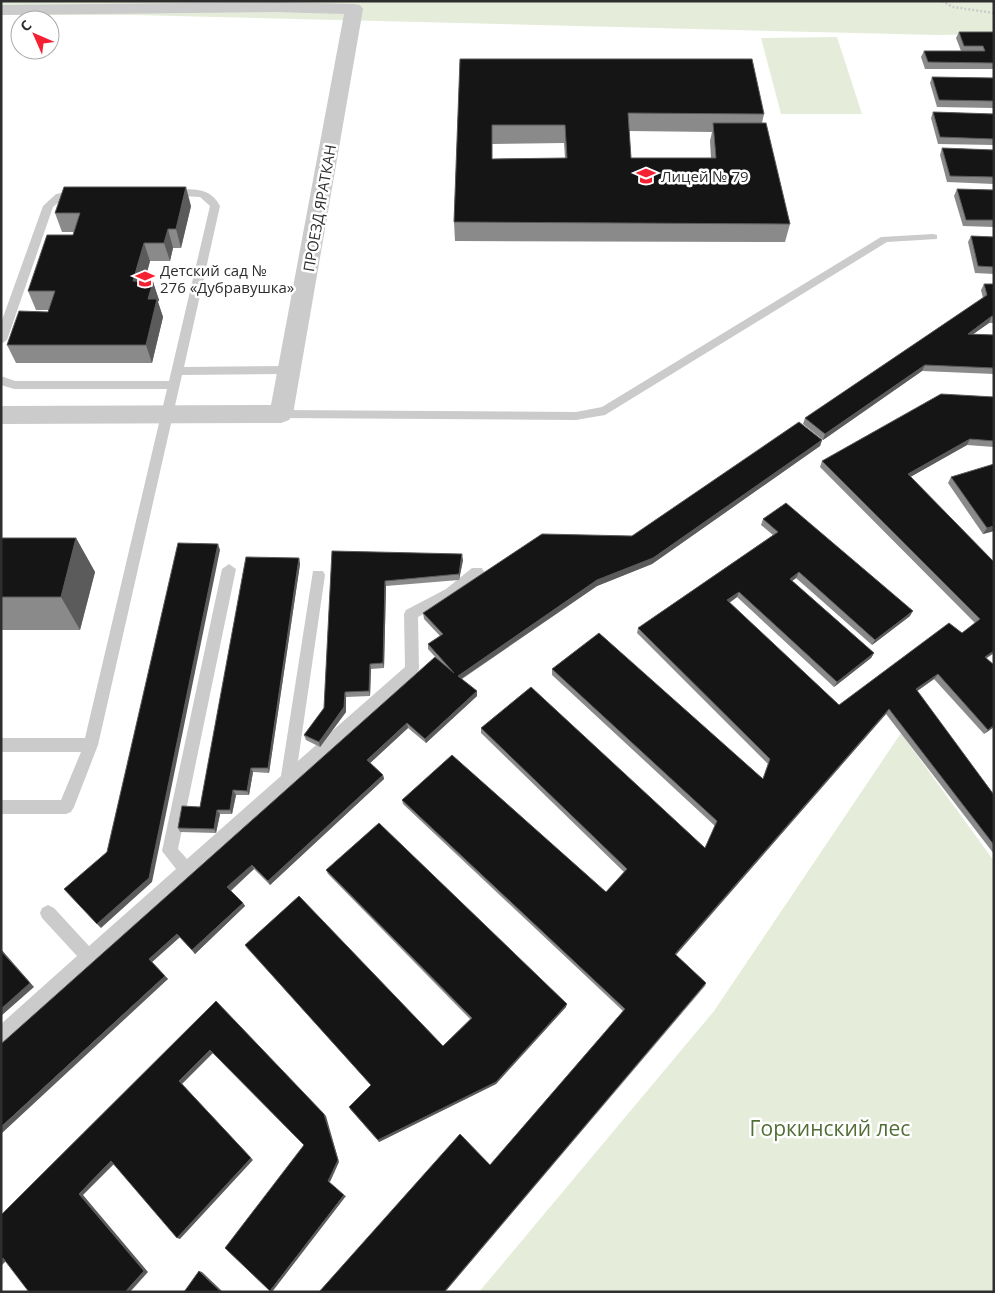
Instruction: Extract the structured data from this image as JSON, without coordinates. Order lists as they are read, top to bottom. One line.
{"streets":{"street":["ПРОЕЗД ЯРАТКАН"]},"parks":["Горкинский лес"],"places":{"school or university":["Лицей № 79","Детский сад № 276 «Дубравушка»"]},"north":"top left"}
